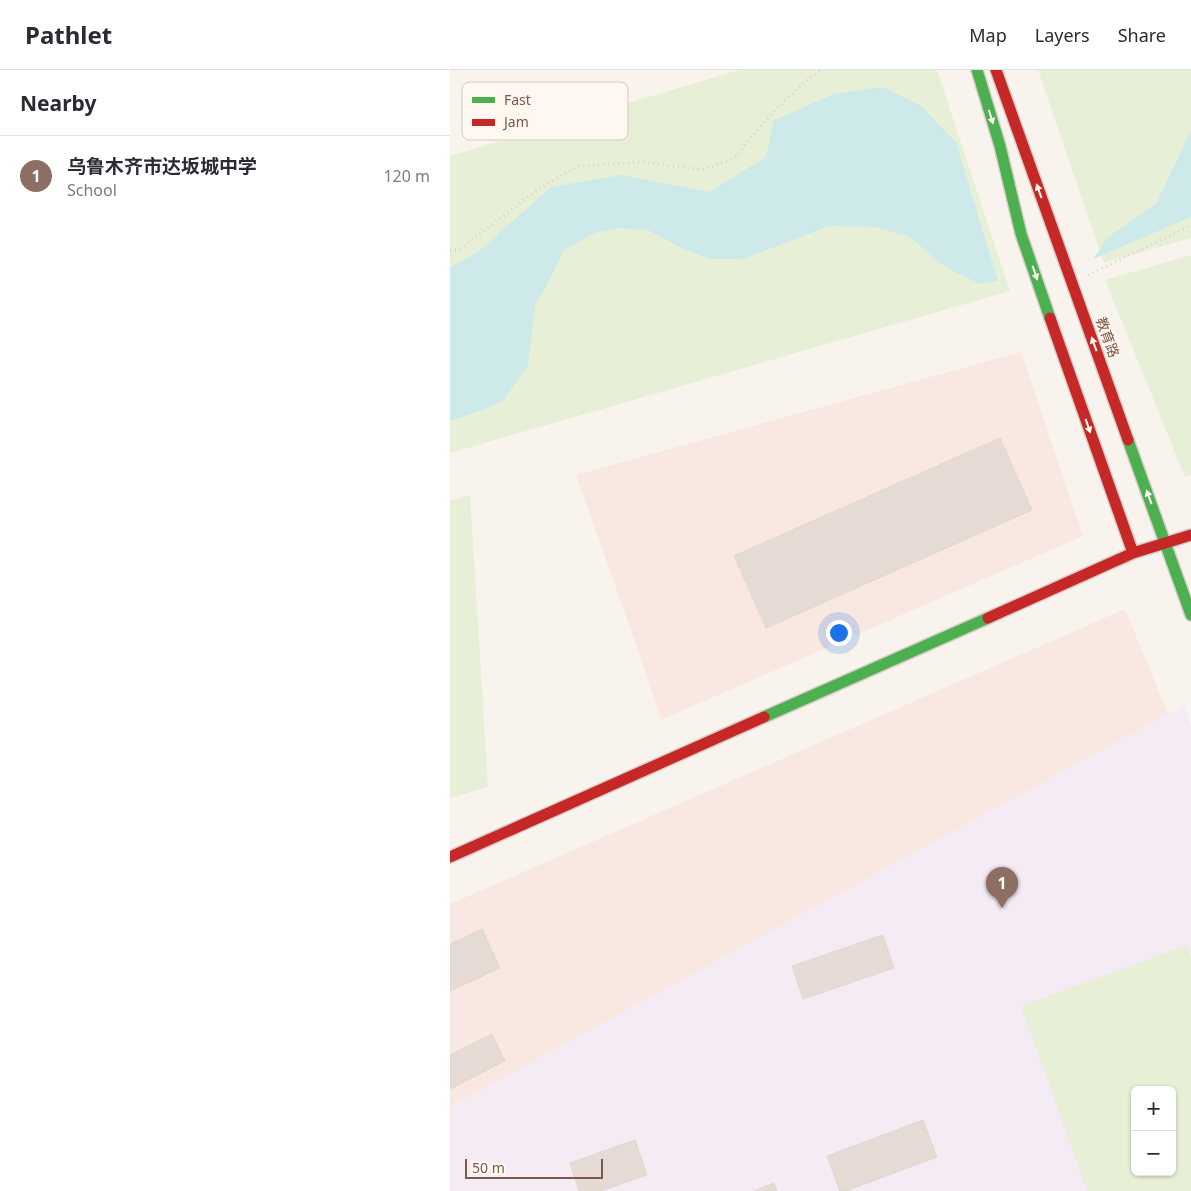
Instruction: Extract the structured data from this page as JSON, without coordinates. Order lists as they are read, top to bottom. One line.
{"streets":{"street":["教育路"]},"legend":["Fast","Jam"],"scale_bar":"50 m","page":{"header":"Pathlet","nav":["Map","Layers","Share"],"heading":"Nearby","list":[{"mark":"1","name":"乌鲁木齐市达坂城中学","note":"School","value":"120 m"}],"pins":"1","map_buttons":["+","−"],"scale":"50 m"}}
